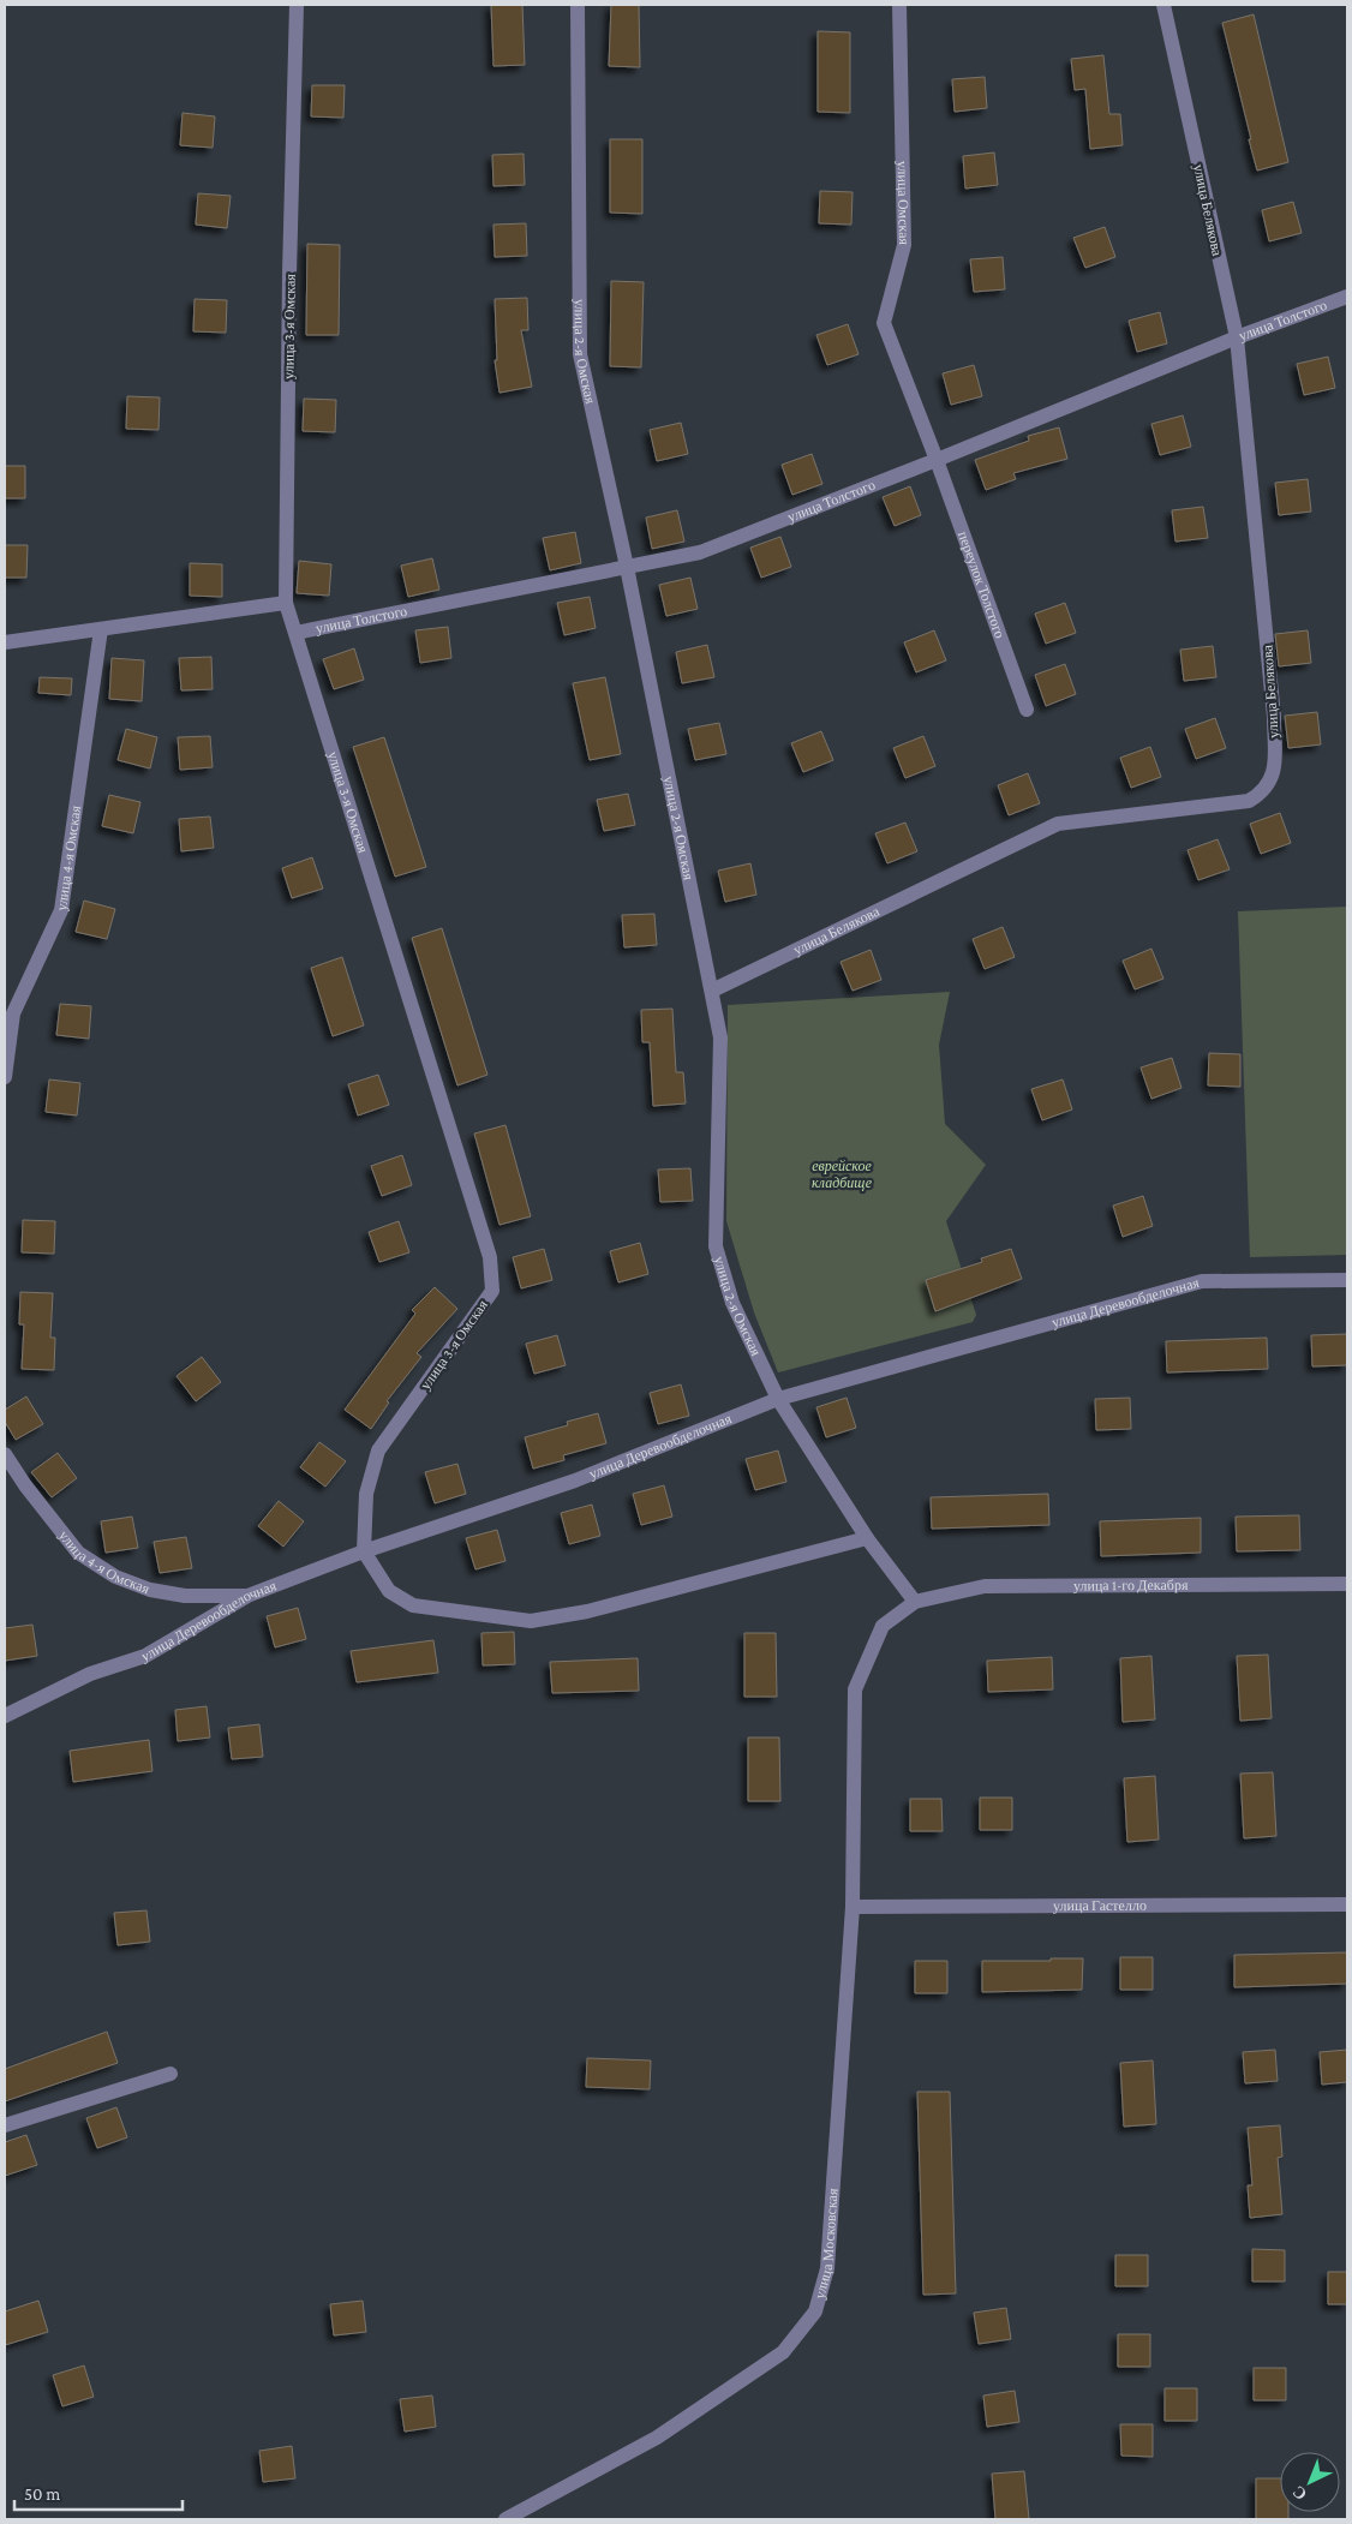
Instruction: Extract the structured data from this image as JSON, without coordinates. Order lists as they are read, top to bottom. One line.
{"streets":{"street":["улица Омская","улица Белякова","улица Толстого","улица 3-я Омская","улица 2-я Омская","переулок Толстого","улица 4-я Омская","улица Деревообделочная","улица 1-го Декабря","улица Гастелло","улица Московская"]},"crossings":[["улица Омская","улица Толстого"],["улица Омская","переулок Толстого"],["улица Белякова","улица Толстого"],["улица Белякова","улица 2-я Омская"],["улица Толстого","улица 3-я Омская"],["улица Толстого","улица 2-я Омская"],["улица Толстого","переулок Толстого"],["улица 3-я Омская","улица Деревообделочная"],["улица 2-я Омская","улица Деревообделочная"],["улица 2-я Омская","улица 1-го Декабря"],["улица 2-я Омская","улица Московская"],["улица 4-я Омская","улица Деревообделочная"],["улица 1-го Декабря","улица Московская"],["улица Гастелло","улица Московская"]],"parks":["еврейское кладбище"],"scale_bar":"50 m","north":"bottom left"}
